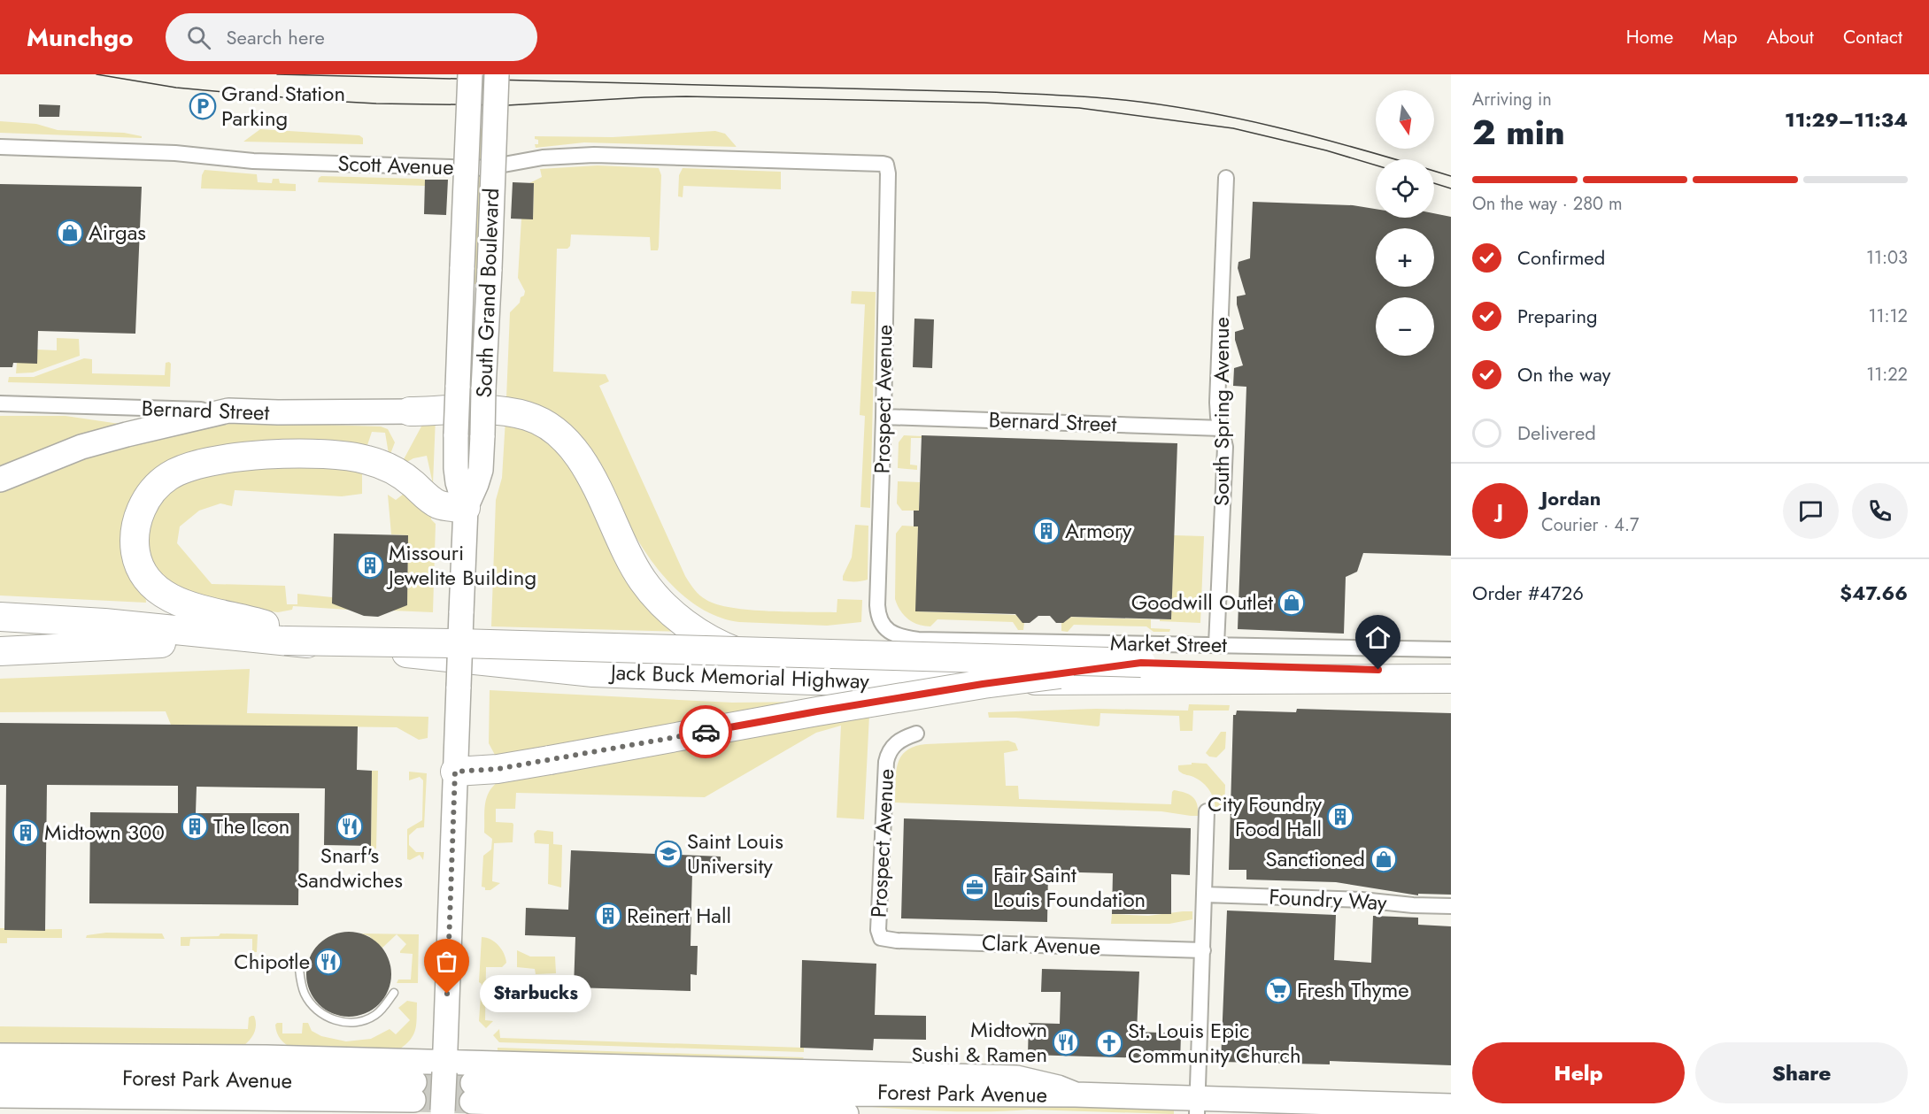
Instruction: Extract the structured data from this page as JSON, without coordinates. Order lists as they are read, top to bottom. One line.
{"streets":{"highway":["Jack Buck Memorial Highway"],"main road":["South Grand Boulevard","Bernard Street","Forest Park Avenue"],"street":["Scott Avenue","Prospect Avenue","South Spring Avenue","Market Street","Foundry Way","Clark Avenue"]},"crossings":[["Scott Avenue","Prospect Avenue"],["Prospect Avenue","Bernard Street"],["Prospect Avenue","Market Street"],["Prospect Avenue","Clark Avenue"],["Bernard Street","South Spring Avenue"],["South Spring Avenue","Market Street"]],"places":{"parking":["Grand Station Parking"],"shop":["Airgas","Goodwill Outlet","Sanctioned"],"building":["Armory","Missouri Jewelite Building","City Foundry Food Hall","The Icon","Midtown 300","Reinert Hall"],"restaurant":["Snarf's Sandwiches","Chipotle","Midtown Sushi & Ramen"],"school or university":["Saint Louis University"],"office":["Fair Saint Louis Foundation"],"supermarket":["Fresh Thyme"],"other":["Starbucks"],"church":["St. Louis Epic Community Church"]},"north":"bottom","page":{"header":"Munchgo","search":"Search here","nav":["Home","Map","About","Contact"],"heading":["2 min","Arriving in","11:29–11:34"],"panel":["Jordan","Courier · 4.7","Order #4726","$47.66"],"map_buttons":["+","−"],"bar":"On the way · 280 m","list":[["Confirmed","11:03"],["Preparing","11:12"],["On the way","11:22"],"Delivered"],"round":"J","bubble":"Starbucks","buttons":["Help","Share"]}}
